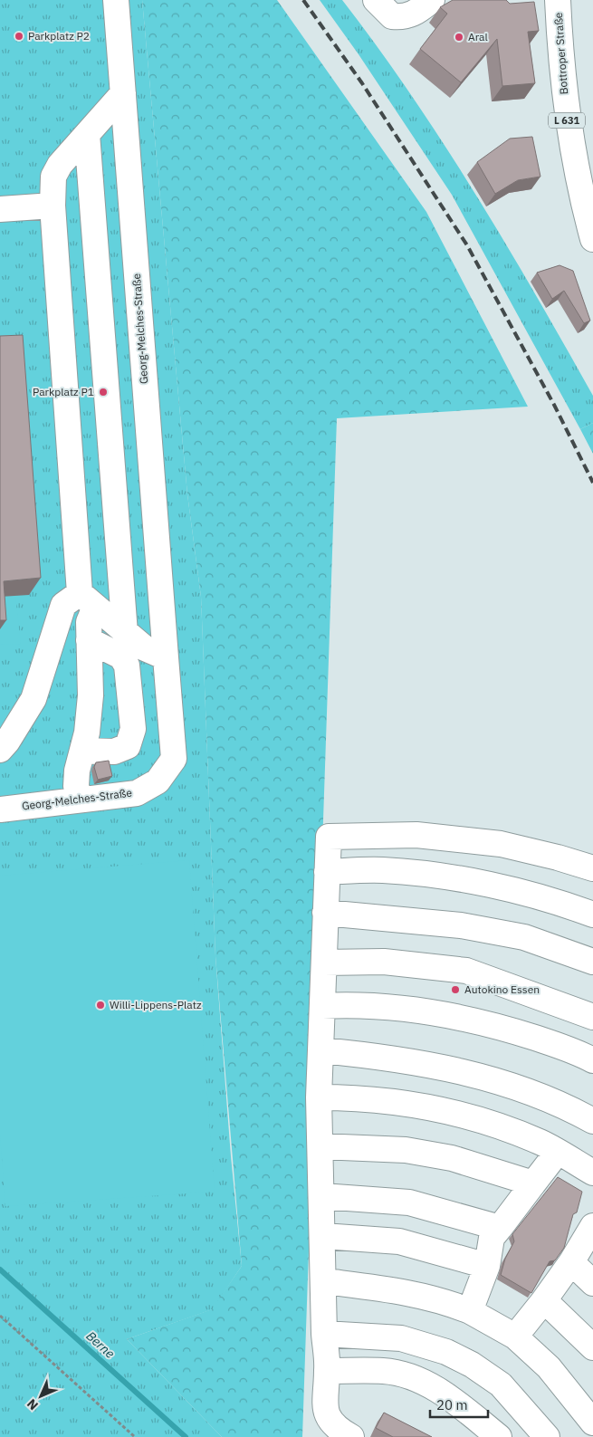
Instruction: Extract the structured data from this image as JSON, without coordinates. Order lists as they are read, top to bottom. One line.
{"streets":{"main road":["Bottroper Straße","L 631","Georg-Melches-Straße"]},"water":["Berne"],"places":["Parkplatz P2","Aral","Parkplatz P1","Autokino Essen","Willi-Lippens-Platz"],"scale_bar":"20 m","north":"bottom left"}
